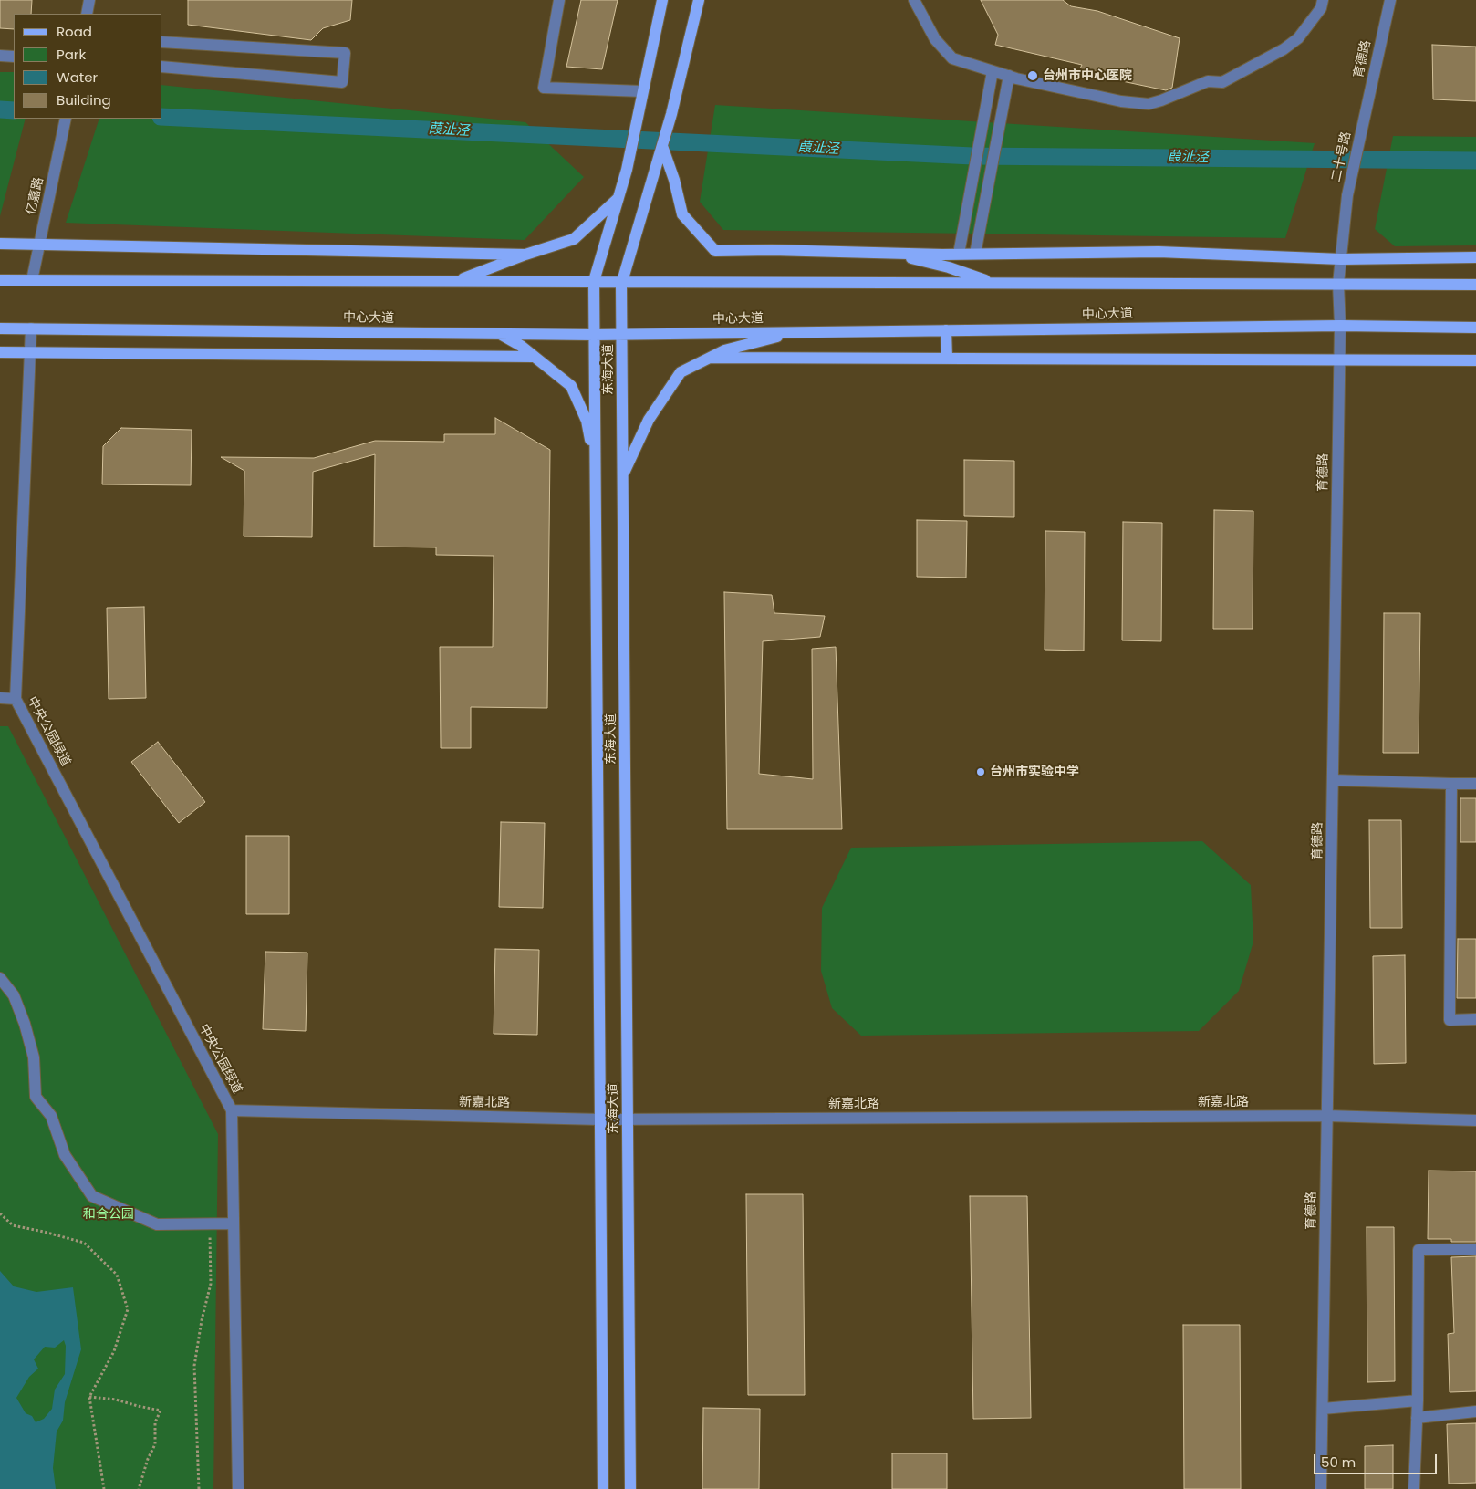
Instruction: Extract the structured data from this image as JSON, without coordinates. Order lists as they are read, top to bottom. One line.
{"streets":{"main road":["中心大道","东海大道"],"street":["育德路","二十号路","亿嘉路","中央公园绿道","新嘉北路"]},"crossings":[["育德路","二十号路"],["育德路","中心大道"],["育德路","新嘉北路"],["中心大道","东海大道"],["东海大道","新嘉北路"],["中央公园绿道","新嘉北路"]],"water":["葭沚泾"],"parks":["和合公园"],"places":["台州市中心医院","台州市实验中学"],"legend":["Road","Park","Water","Building"],"scale_bar":"50 m"}
